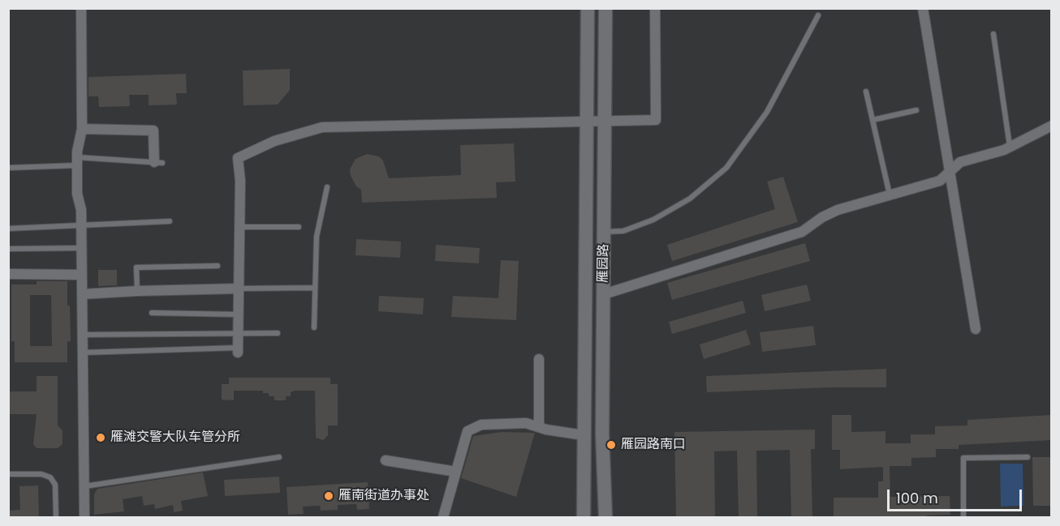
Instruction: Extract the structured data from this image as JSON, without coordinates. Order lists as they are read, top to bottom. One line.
{"streets":{"main road":["雁园路"]},"places":["雁滩交警大队车管分所","雁园路南口","雁南街道办事处"],"scale_bar":"100 m"}
